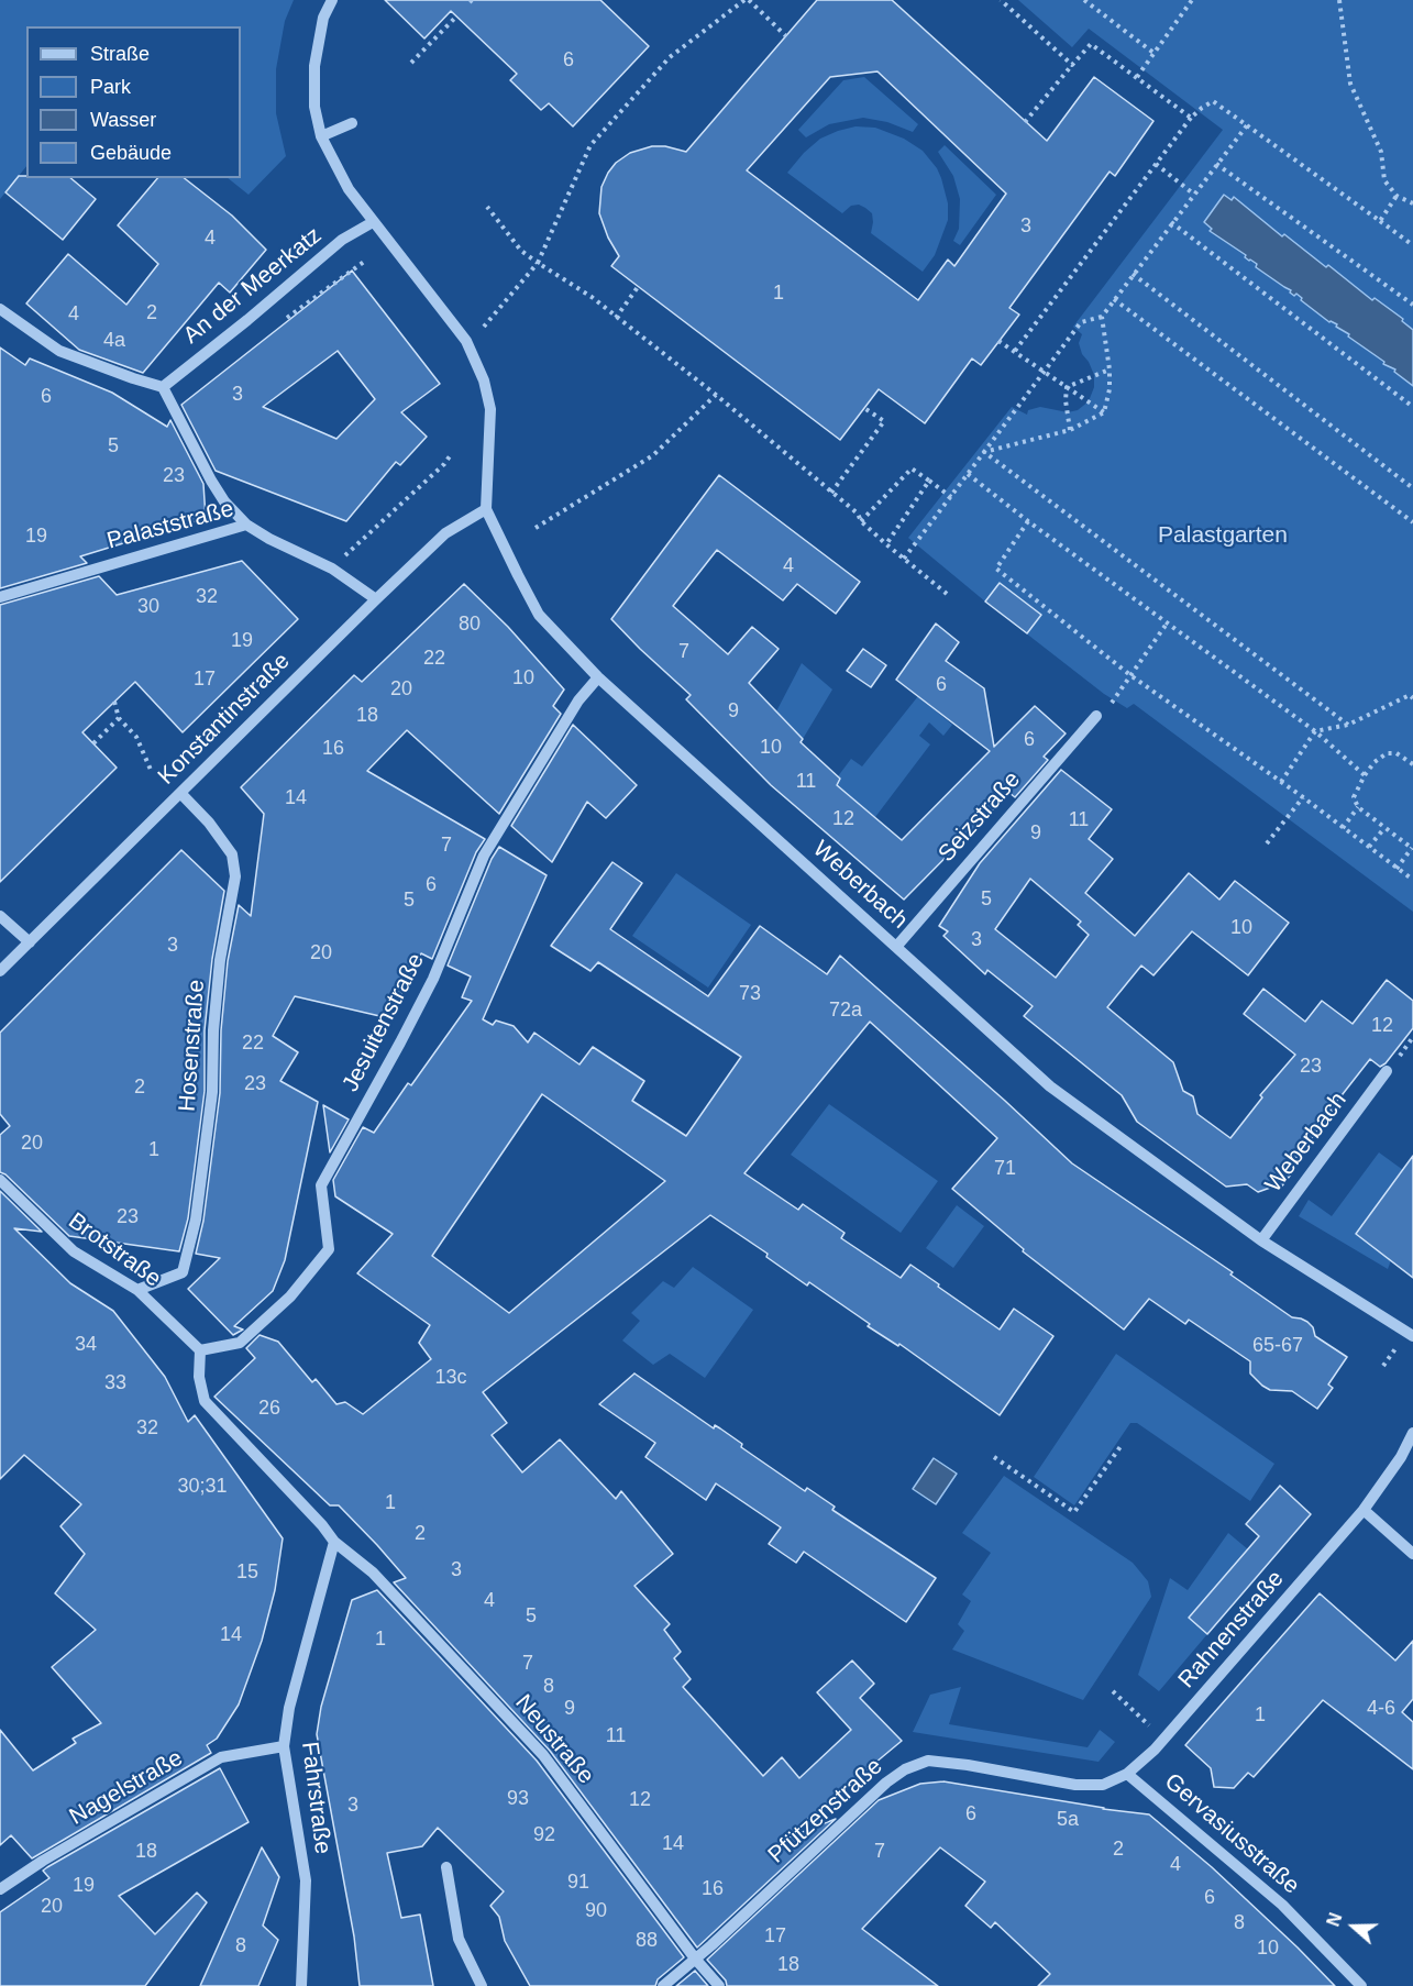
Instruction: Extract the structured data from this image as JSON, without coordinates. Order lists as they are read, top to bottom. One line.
{"streets":{"street":["An der Meerkatz","Palaststraße","Konstantinstraße","Seizstraße","Weberbach","Jesuitenstraße","Hosenstraße","Brotstraße","Rahnenstraße","Neustraße","Nagelstraße","Fahrstraße","Pfützenstraße","Gervasiusstraße"]},"crossings":[["Palaststraße","Konstantinstraße"],["Konstantinstraße","Weberbach"],["Konstantinstraße","Hosenstraße"],["Seizstraße","Weberbach"],["Weberbach","Jesuitenstraße"],["Jesuitenstraße","Brotstraße"],["Hosenstraße","Brotstraße"],["Rahnenstraße","Pfützenstraße"],["Rahnenstraße","Gervasiusstraße"],["Neustraße","Fahrstraße"],["Neustraße","Pfützenstraße"],["Nagelstraße","Fahrstraße"],["Pfützenstraße","Gervasiusstraße"]],"parks":["Palastgarten"],"house_numbers":["6","3","4","1","2","4","4a","3","6","5","23","19","4","32","30","80","19","7","22","10","17","6","20","9","18","6","10","16","11","14","12","11","9","7","6","5","5","10","3","3","20","73","72a","12","22","23","23","2","20","1","71","23","34","65-67","13c","33","26","32","30;31","1","2","3","15","4","5","14","1","7","8","9","4-6","1","11","93","12","3","6","5a","92","14","2","18","7","4","91","19","16","6","20","90","8","17","88","8","10","18"],"legend":["Straße","Park","Wasser","Gebäude"],"north":"left"}
